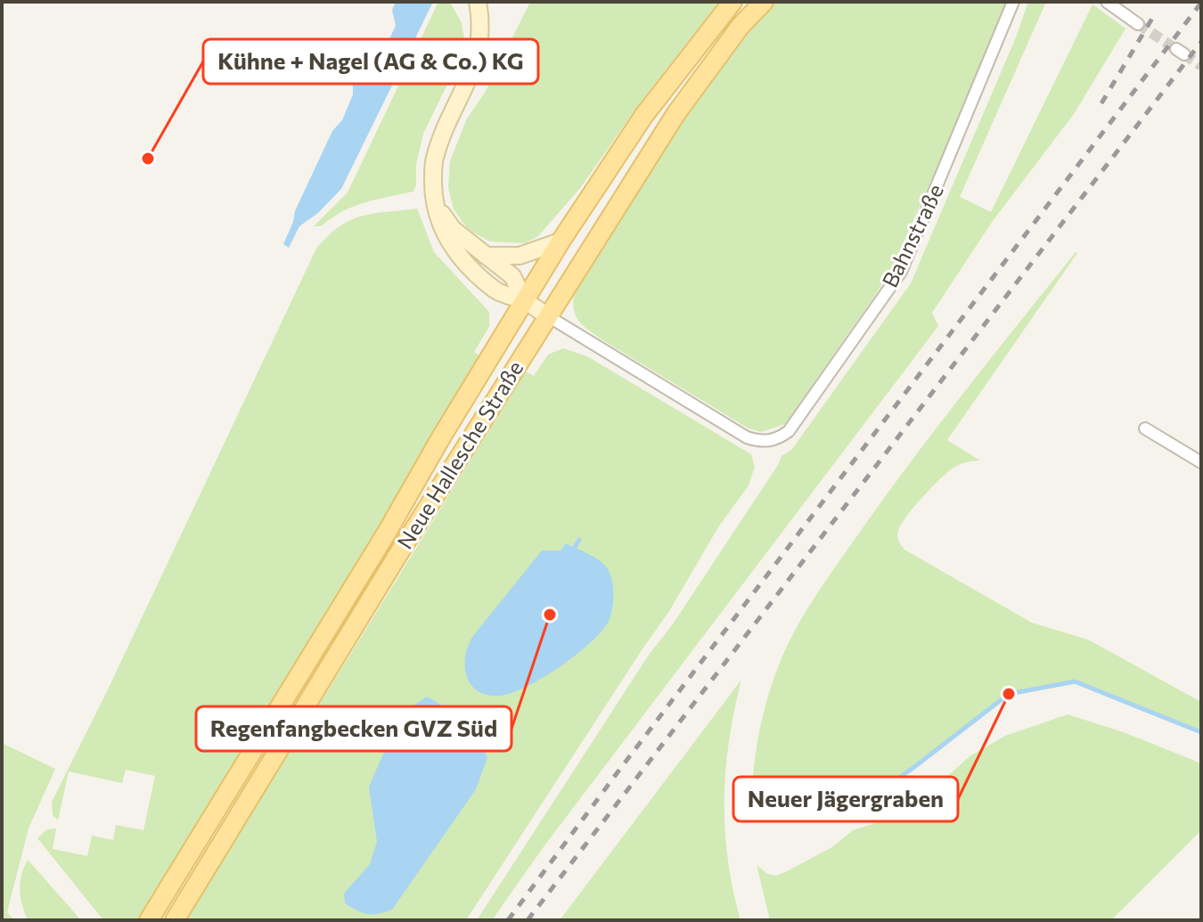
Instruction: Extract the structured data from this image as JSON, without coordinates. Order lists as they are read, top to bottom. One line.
{"streets":{"main road":["Neue Hallesche Straße"],"street":["Bahnstraße"]},"crossings":[["Bahnstraße","Neue Hallesche Straße"]],"places":["Kühne + Nagel (AG & Co.) KG","Regenfangbecken GVZ Süd","Neuer Jägergraben"]}
